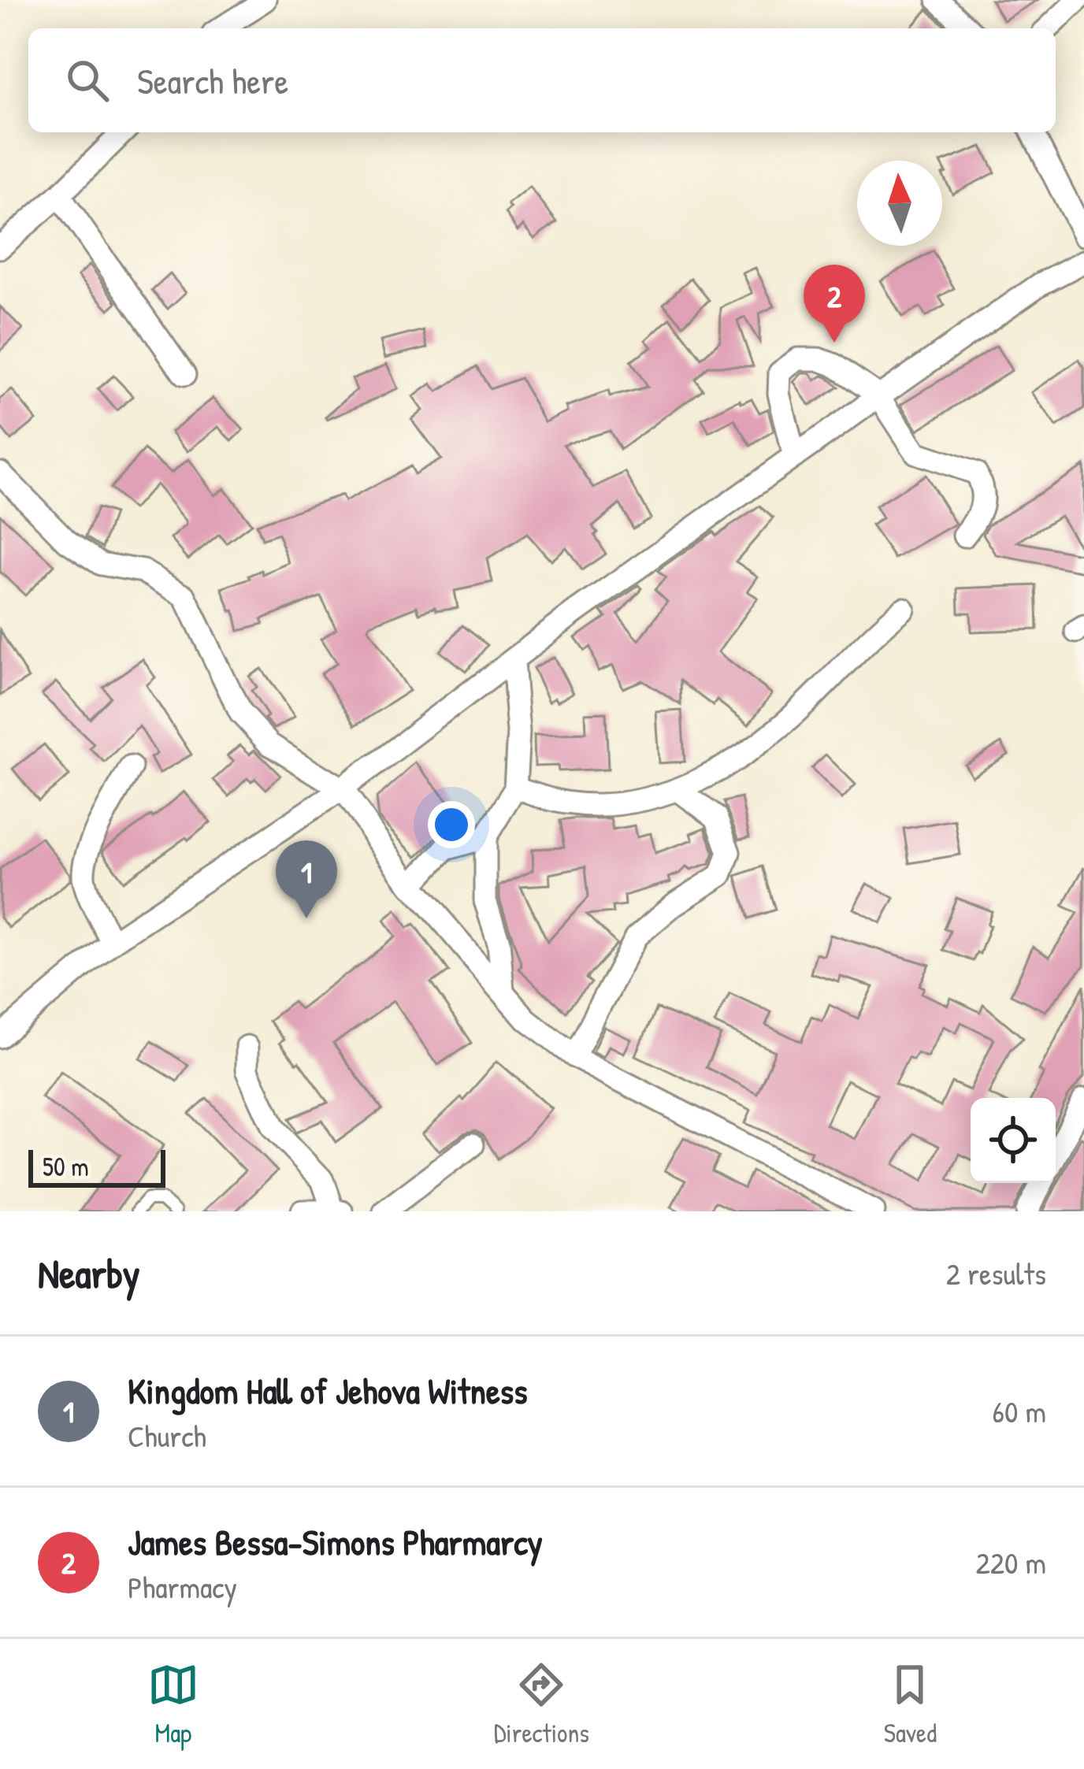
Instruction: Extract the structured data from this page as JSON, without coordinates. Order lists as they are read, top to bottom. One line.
{"scale_bar":"50 m","north":"top","page":{"search":"Search here","pins":["2","1"],"scale":"50 m","heading":["Nearby","2 results"],"list":[{"mark":"1","name":"Kingdom Hall of Jehova Witness","note":"Church","value":"60 m"},{"mark":"2","name":"James Bessa-Simons Pharmarcy","note":"Pharmacy","value":"220 m"}],"nav":["Map","Directions","Saved"]}}
